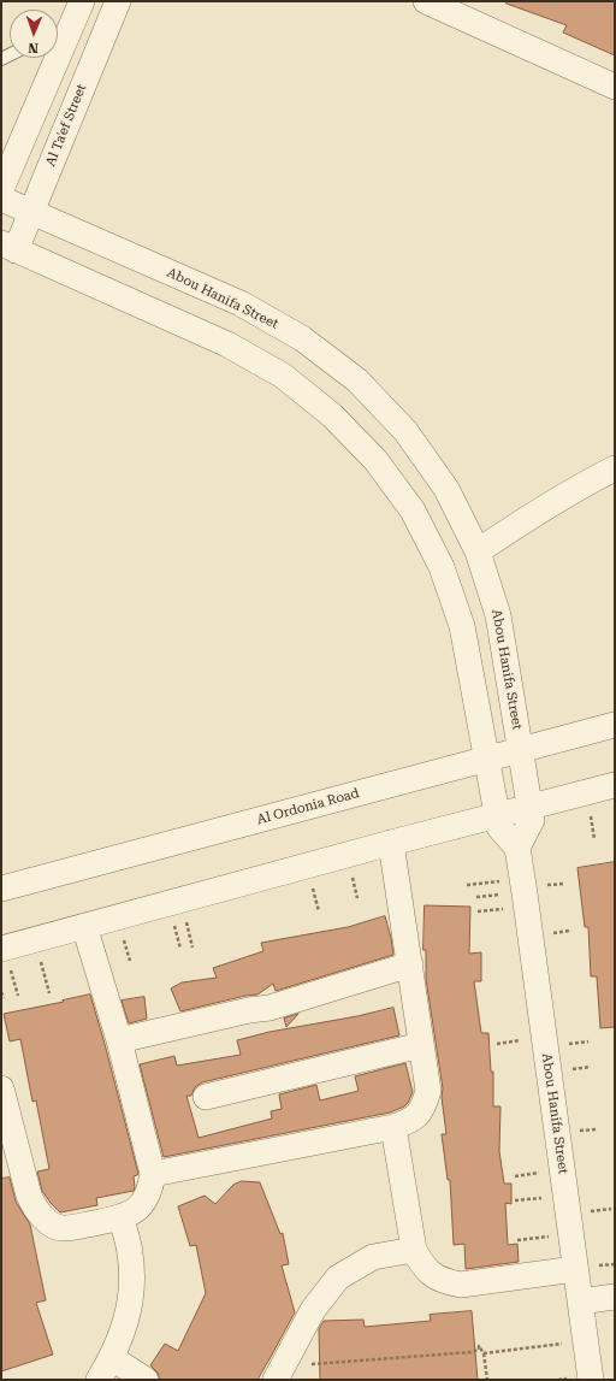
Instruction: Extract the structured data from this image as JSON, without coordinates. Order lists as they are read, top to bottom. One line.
{"streets":{"street":["Al Ta'ef Street","Abou Hanifa Street","Al Ordonia Road"]},"crossings":[["Al Ta'ef Street","Abou Hanifa Street"],["Abou Hanifa Street","Al Ordonia Road"]],"north":"bottom"}
